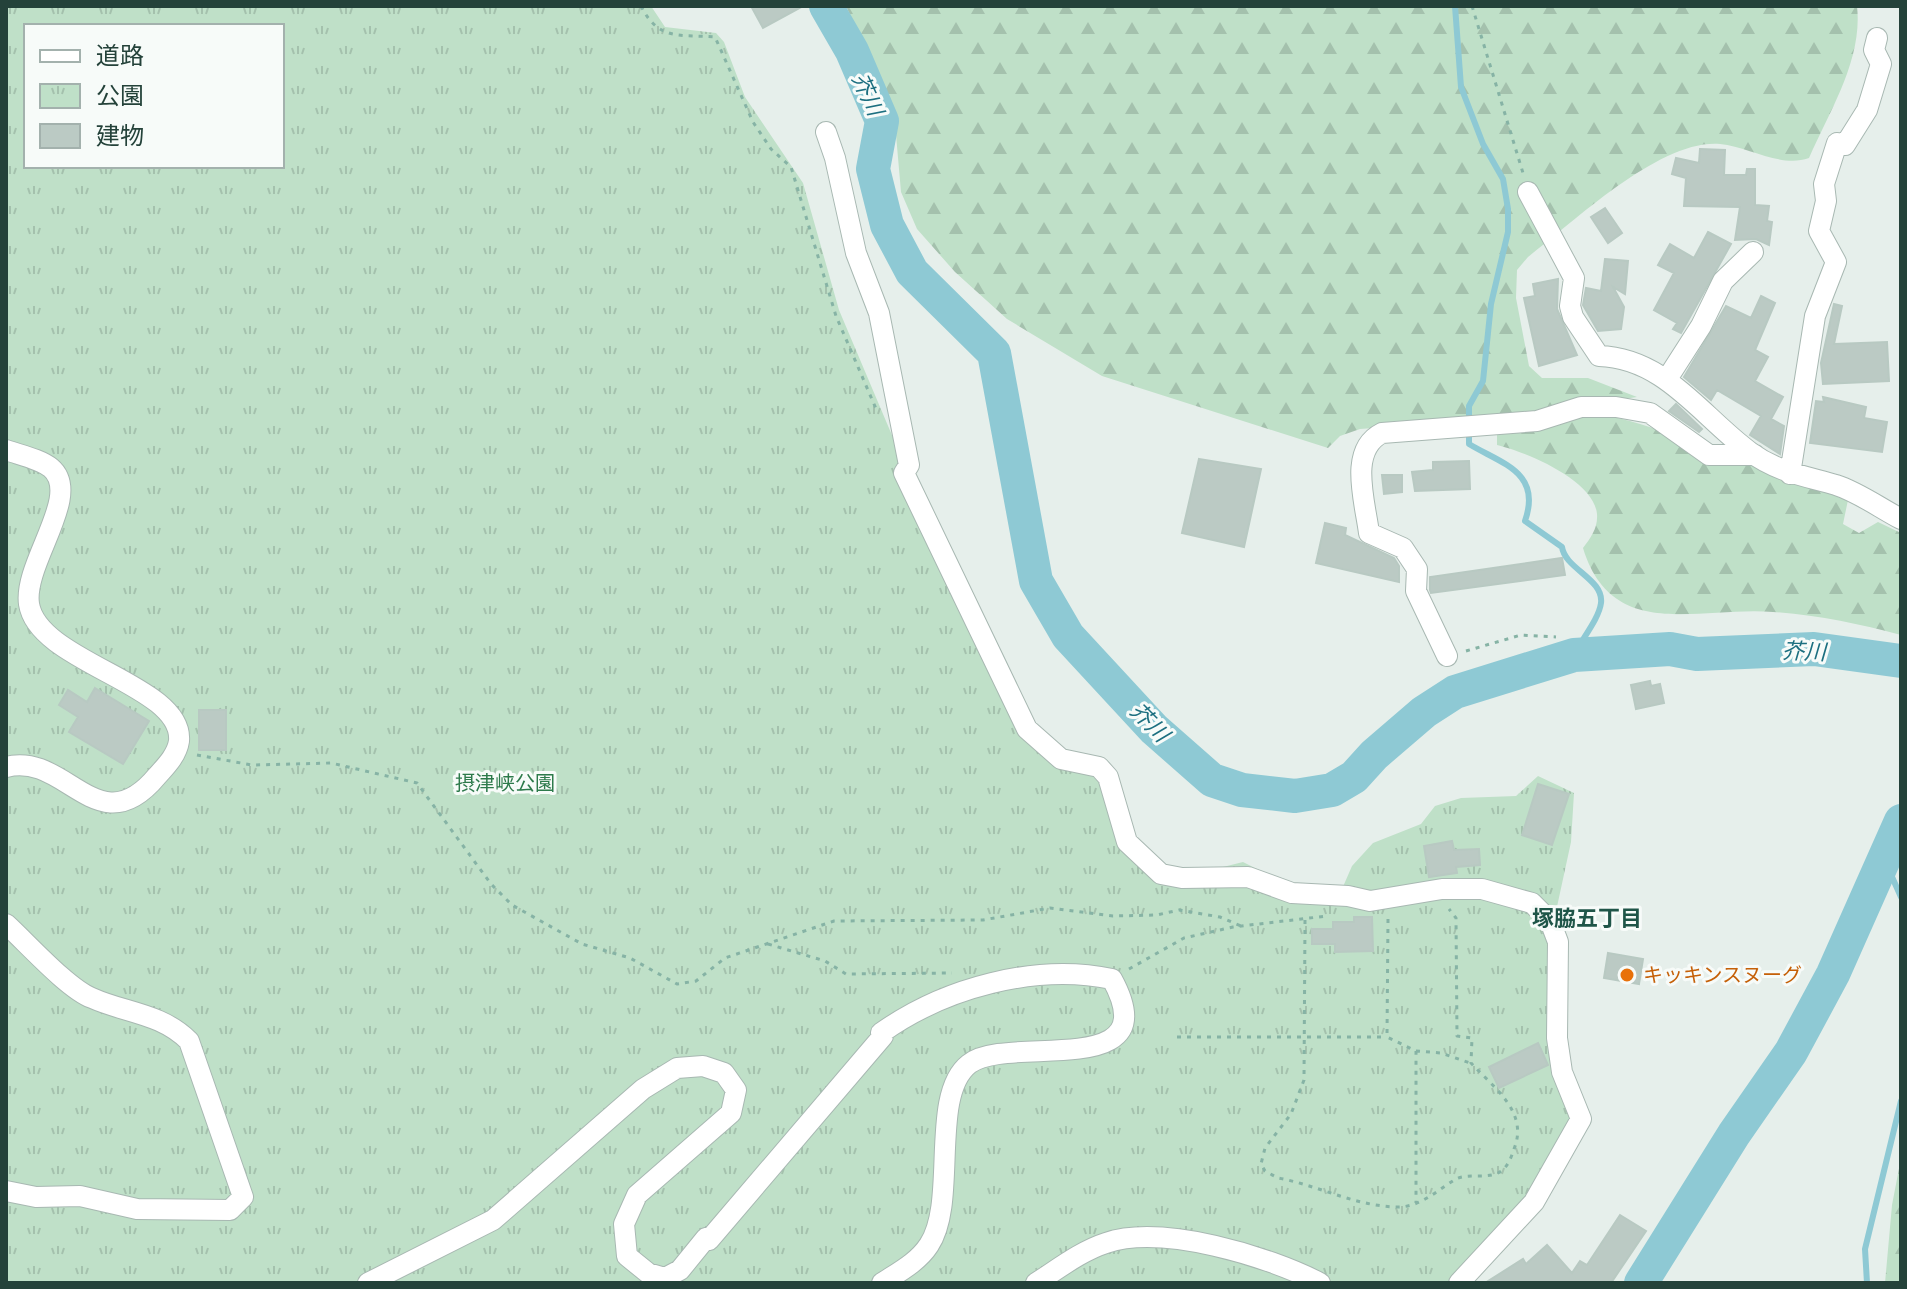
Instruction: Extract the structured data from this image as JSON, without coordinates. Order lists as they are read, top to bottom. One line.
{"districts":["塚脇五丁目"],"water":["芥川"],"parks":["摂津峡公園"],"places":["キッキンスヌーグ"],"legend":["道路","公園","建物"]}
